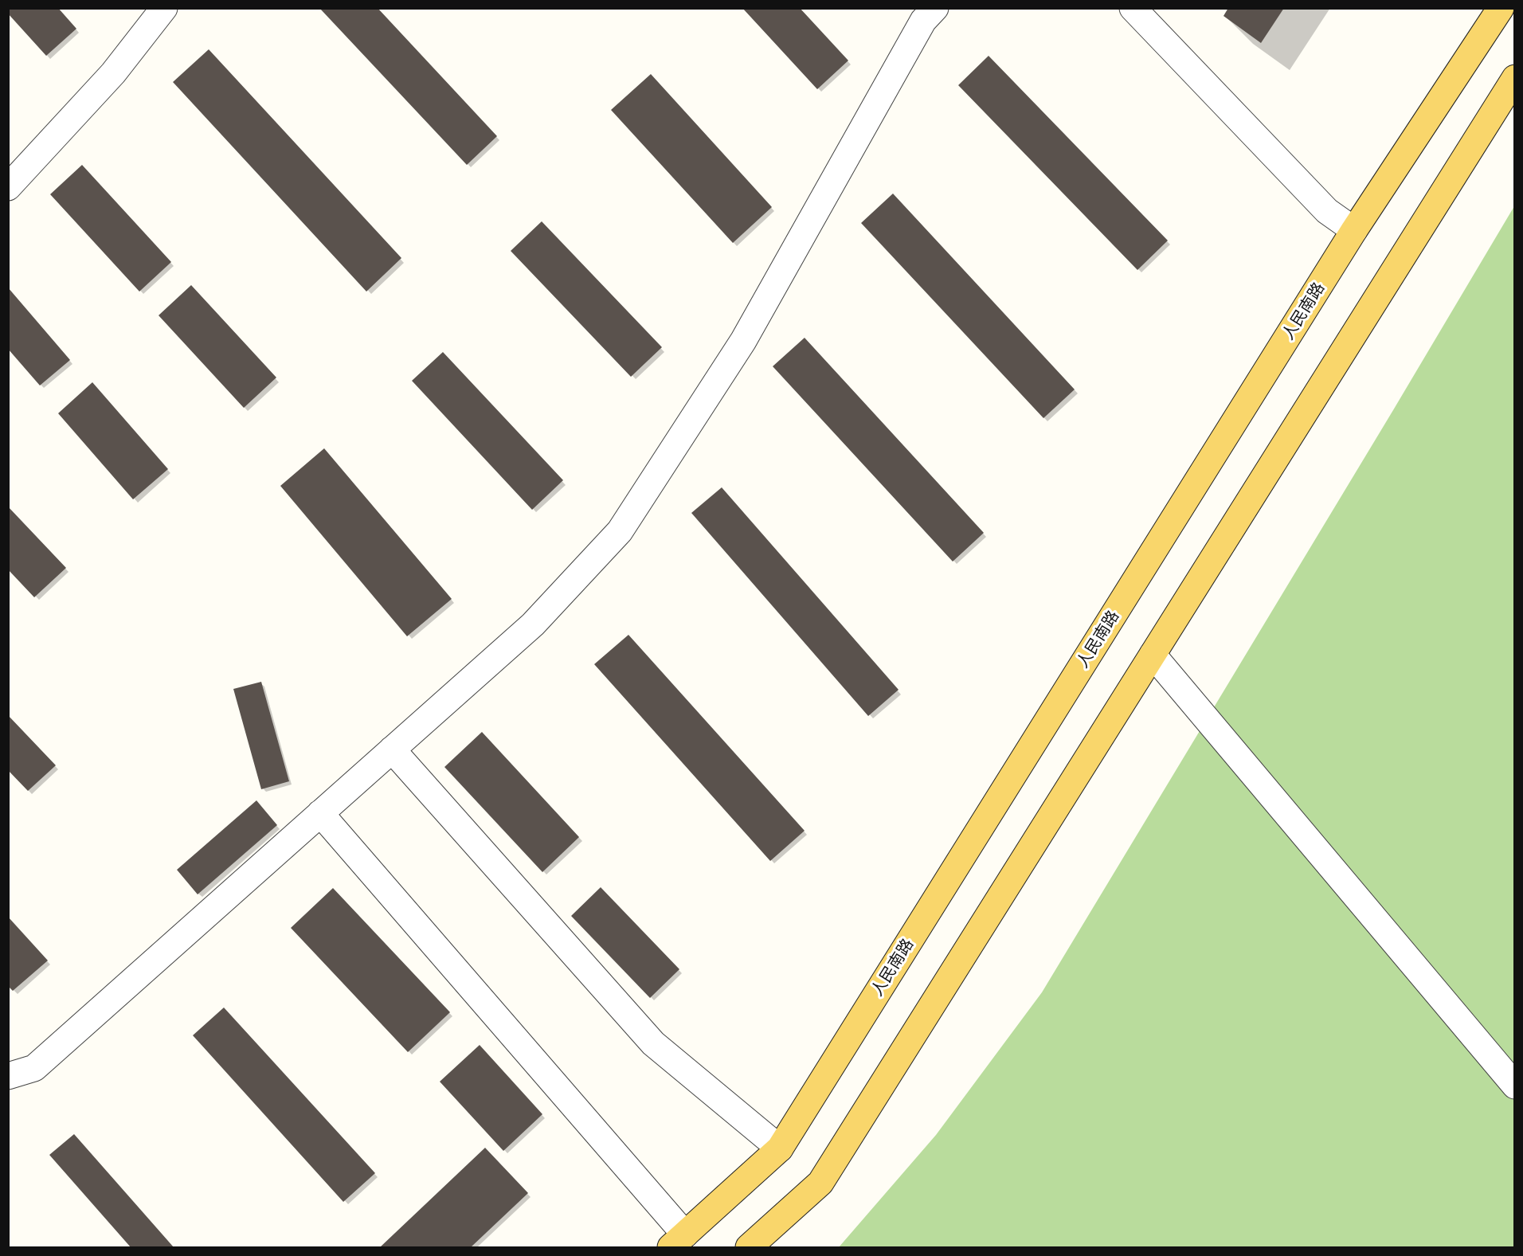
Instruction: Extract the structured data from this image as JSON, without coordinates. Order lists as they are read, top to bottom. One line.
{"streets":{"main road":["人民南路"]}}
